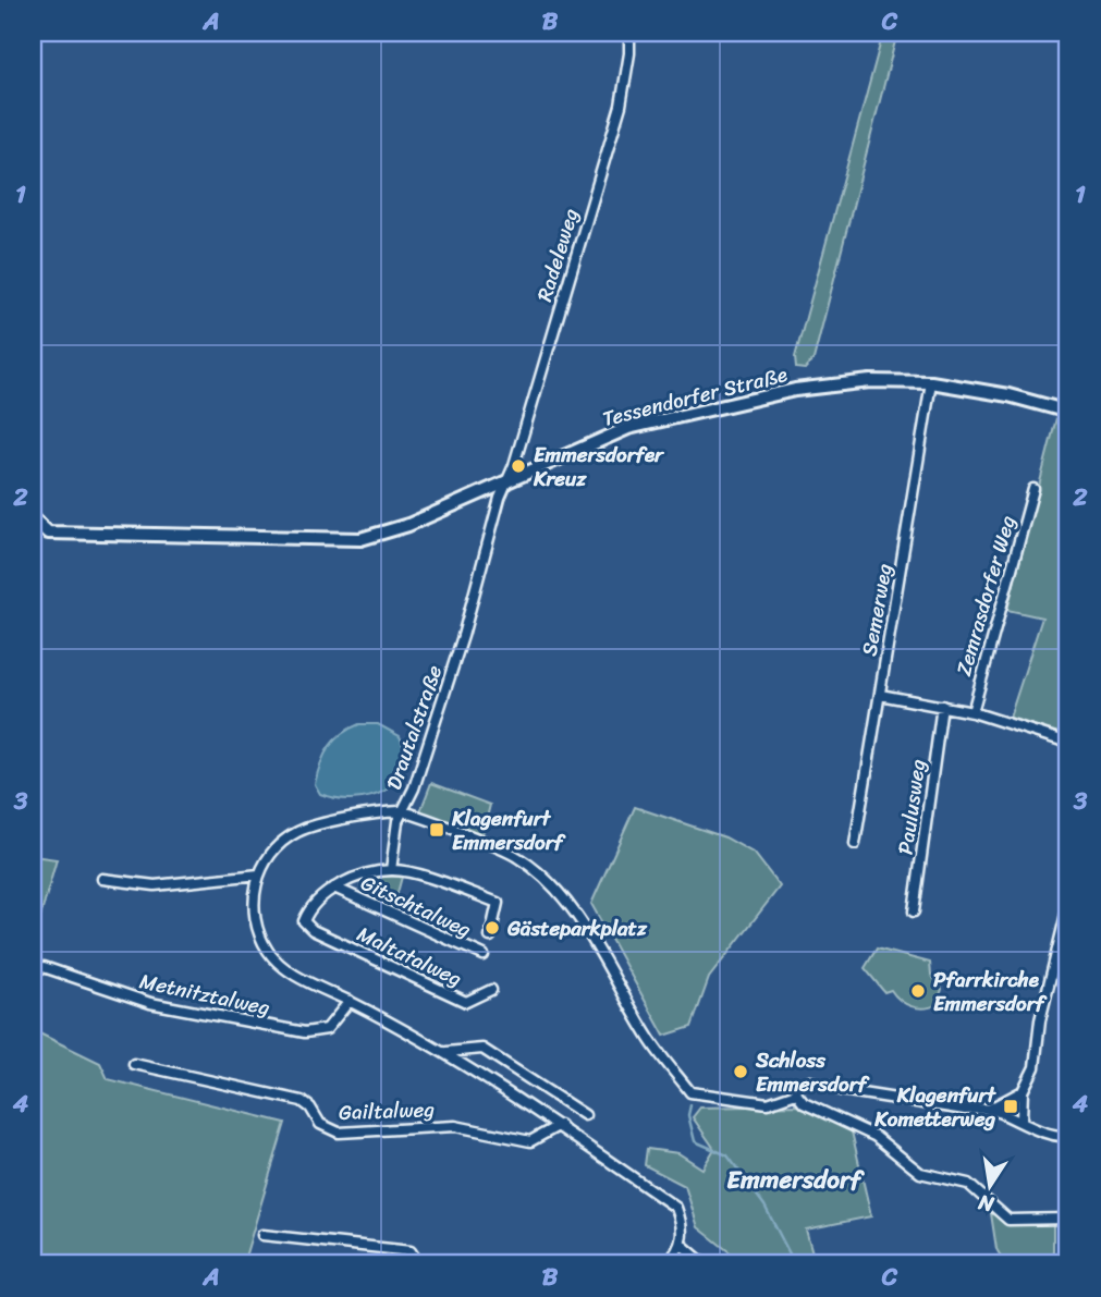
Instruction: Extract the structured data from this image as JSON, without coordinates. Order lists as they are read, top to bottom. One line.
{"streets":{"street":["Radeleweg","Tessendorfer Straße","Zemrasdorfer Weg","Semerweg","Drautalstraße","Paulusweg","Gitschtalweg","Maltatalweg","Metnitztalweg","Gailtalweg"]},"crossings":[["Radeleweg","Tessendorfer Straße"],["Radeleweg","Drautalstraße"],["Tessendorfer Straße","Semerweg"],["Tessendorfer Straße","Drautalstraße"],["Drautalstraße","Metnitztalweg"],["Drautalstraße","Gailtalweg"],["Gitschtalweg","Maltatalweg"]],"districts":["Emmersdorf"],"places":{"other":["Emmersdorfer Kreuz","Gästeparkplatz","Pfarrkirche Emmersdorf","Schloss Emmersdorf"],"transit":["Klagenfurt Emmersdorf","Klagenfurt Kometterweg"]},"north":"bottom","grid":{"columns":["A","B","C"],"rows":["1","2","3","4"]}}
